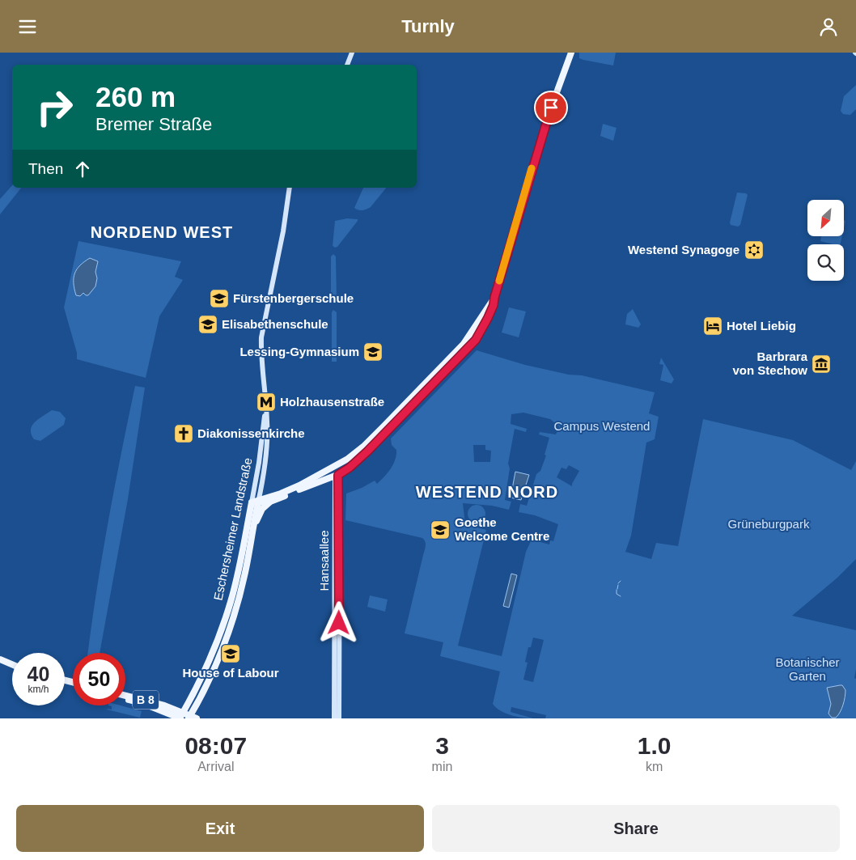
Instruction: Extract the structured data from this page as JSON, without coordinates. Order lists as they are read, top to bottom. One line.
{"streets":{"main road":["Eschersheimer Landstraße","Hansaallee","B 8"]},"crossings":[["Eschersheimer Landstraße","B 8"]],"districts":["NORDEND WEST","WESTEND NORD"],"parks":["Campus Westend","Grüneburgpark","Botanischer Garten"],"places":{"synagogue":["Westend Synagoge"],"school or university":["Fürstenbergerschule","Elisabethenschule","Lessing-Gymnasium","Goethe Welcome Centre","House of Labour"],"hotel":["Hotel Liebig"],"museum":["Barbrara von Stechow"],"metro station":["Holzhausenstraße"],"church":["Diakonissenkirche"]},"north":"bottom left","page":{"header":"Turnly","turn":["260 m","Bremer Straße"],"then":"Then","speed":"40 km/h","limit":"50","eta":["08:07","Arrival","3","min","1.0","km"],"buttons":["Exit","Share"]}}
